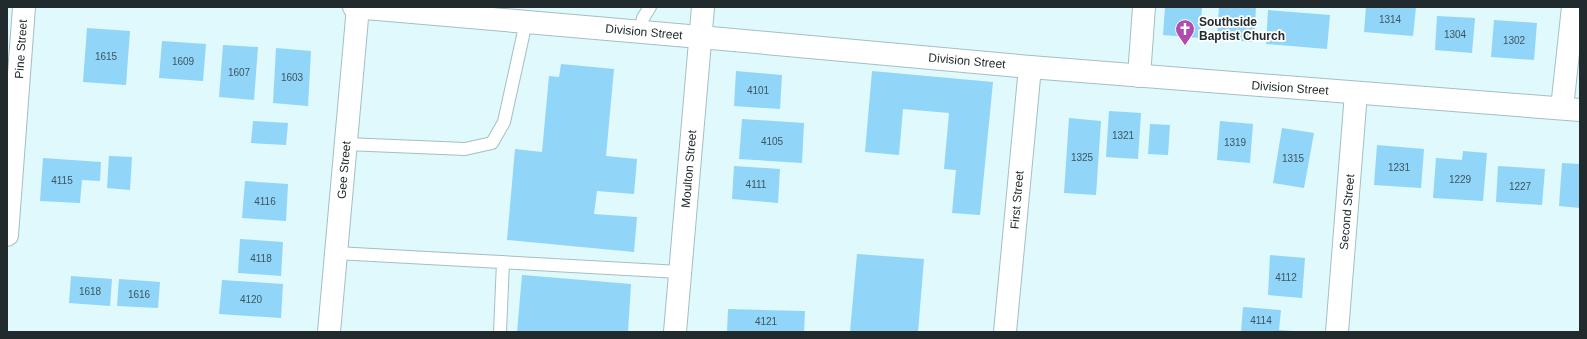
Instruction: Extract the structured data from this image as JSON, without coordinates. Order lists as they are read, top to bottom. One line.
{"streets":{"street":["Division Street","Pine Street","Moulton Street","Gee Street","First Street","Second Street"]},"crossings":[["Division Street","Moulton Street"],["Division Street","Gee Street"],["Division Street","First Street"],["Division Street","Second Street"]],"places":{"church":["Southside Baptist Church"]},"house_numbers":["1314","1304","1302","1615","1609","1607","1603","4101","1321","4105","1319","1325","1315","1231","1229","4115","4111","1227","4116","4118","4112","1618","1616","4120","4114","4121"]}
